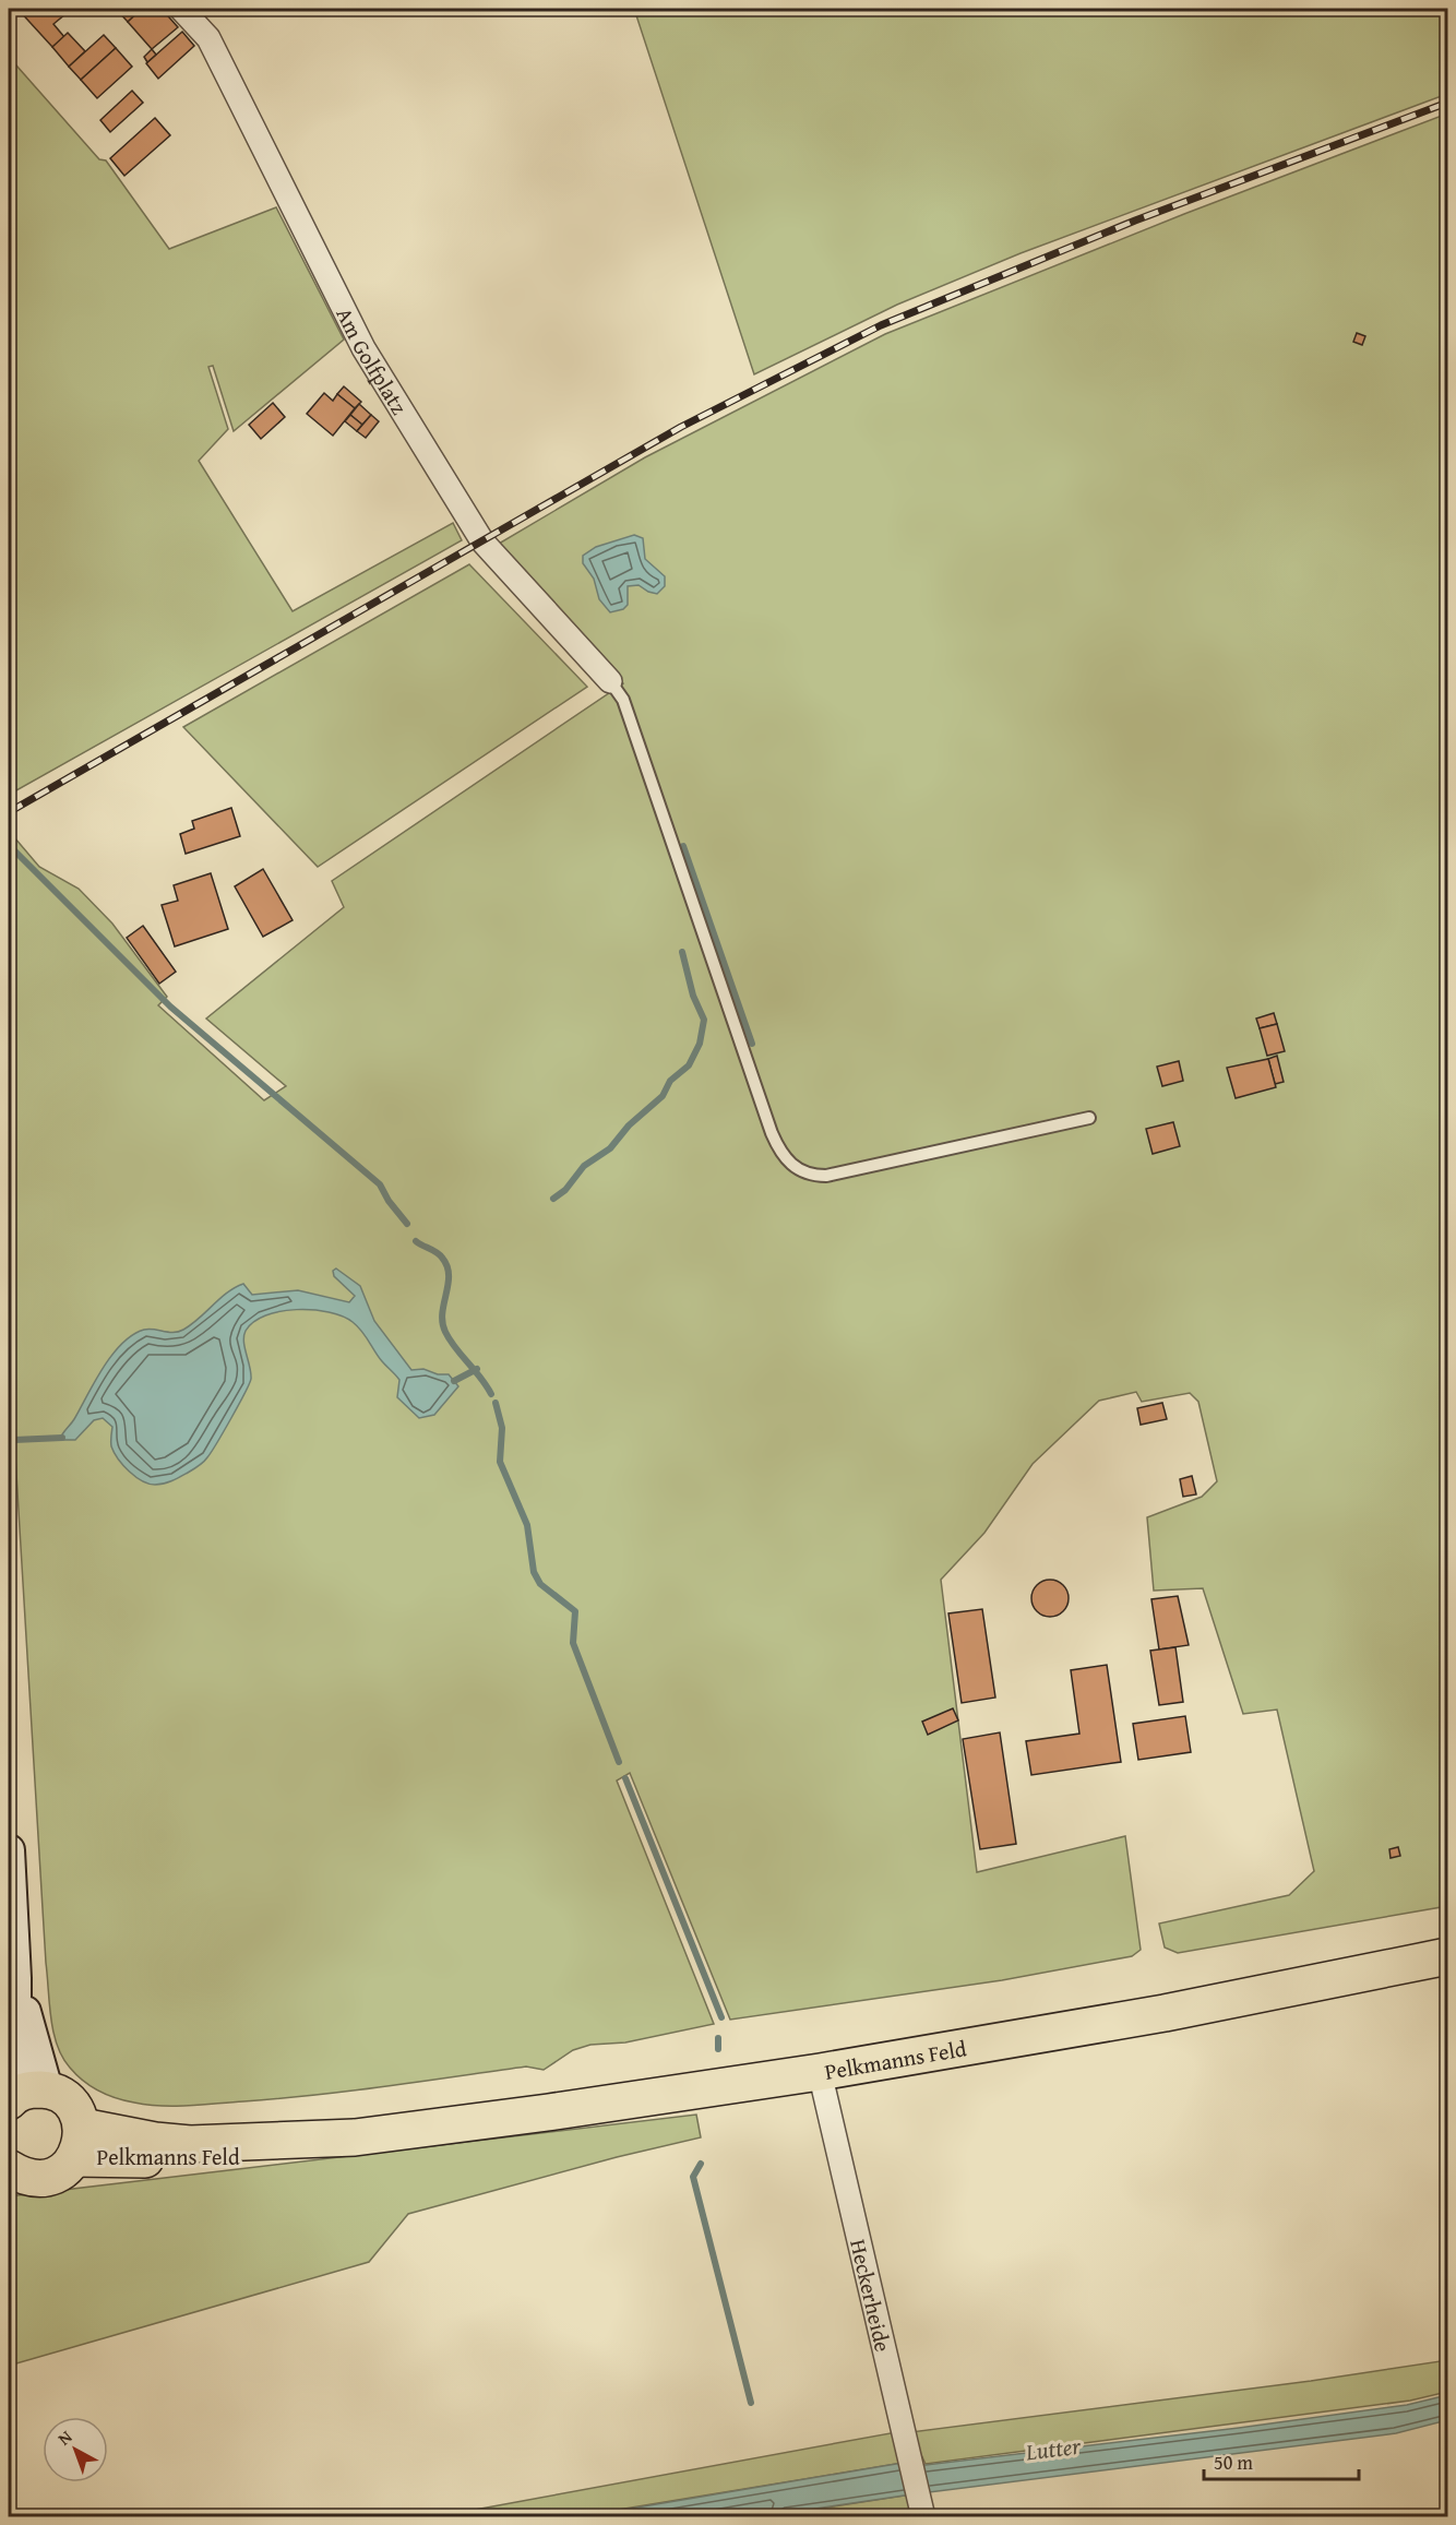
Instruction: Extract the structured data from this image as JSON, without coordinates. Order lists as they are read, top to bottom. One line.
{"streets":{"main road":["Pelkmanns Feld"],"street":["Am Golfplatz","Heckerheide"]},"crossings":[["Pelkmanns Feld","Heckerheide"]],"water":["Lutter"],"scale_bar":"50 m","north":"top left"}
